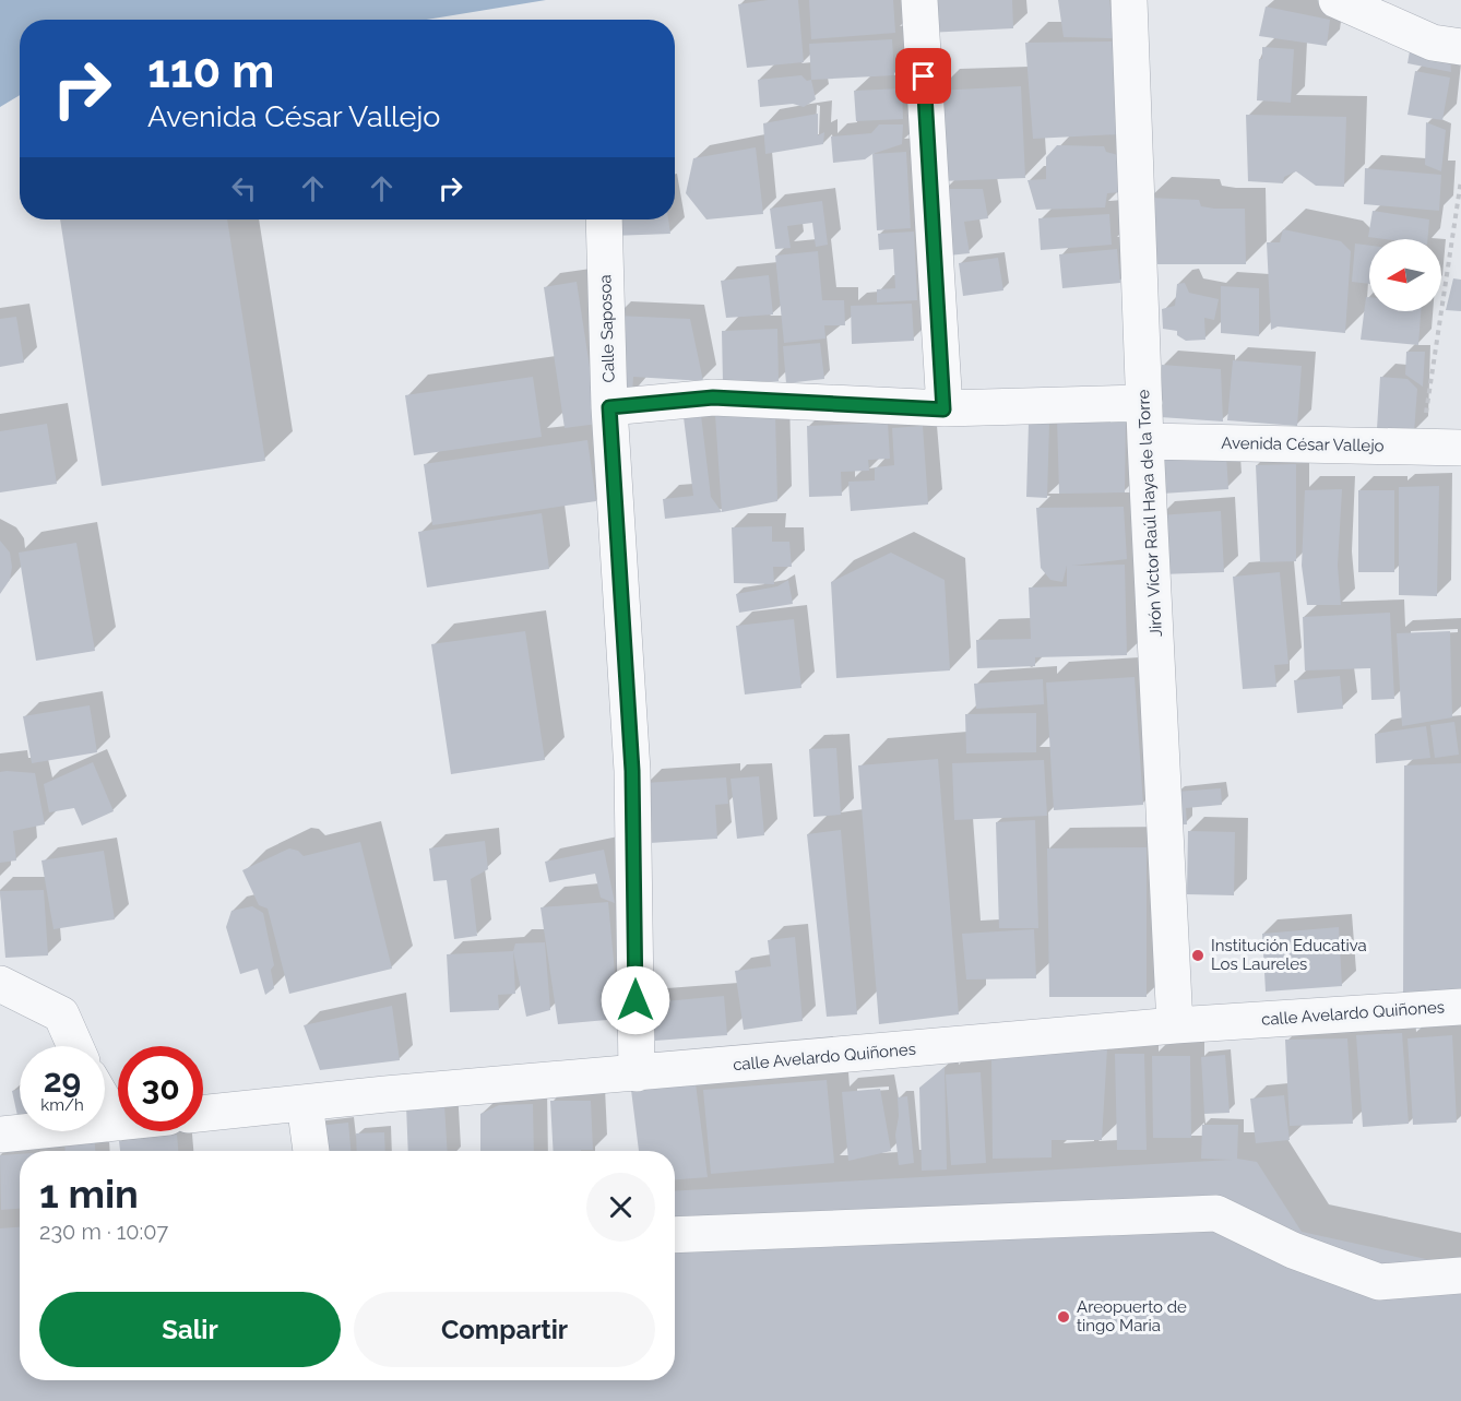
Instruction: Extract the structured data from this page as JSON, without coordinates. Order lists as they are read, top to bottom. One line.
{"streets":{"street":["Calle Saposoa","Avenida César Vallejo","Jirón Víctor Raúl Haya de la Torre","calle Avelardo Quiñones"]},"crossings":[["Calle Saposoa","calle Avelardo Quiñones"],["Avenida César Vallejo","Jirón Víctor Raúl Haya de la Torre"],["Jirón Víctor Raúl Haya de la Torre","calle Avelardo Quiñones"]],"places":["Institución Educativa Los Laureles","Areopuerto de tingo Maria"],"north":"left","page":{"turn":["110 m","Avenida César Vallejo"],"speed":"29 km/h","limit":"30","heading":["1 min","230 m · 10:07"],"buttons":["Salir","Compartir"]}}
